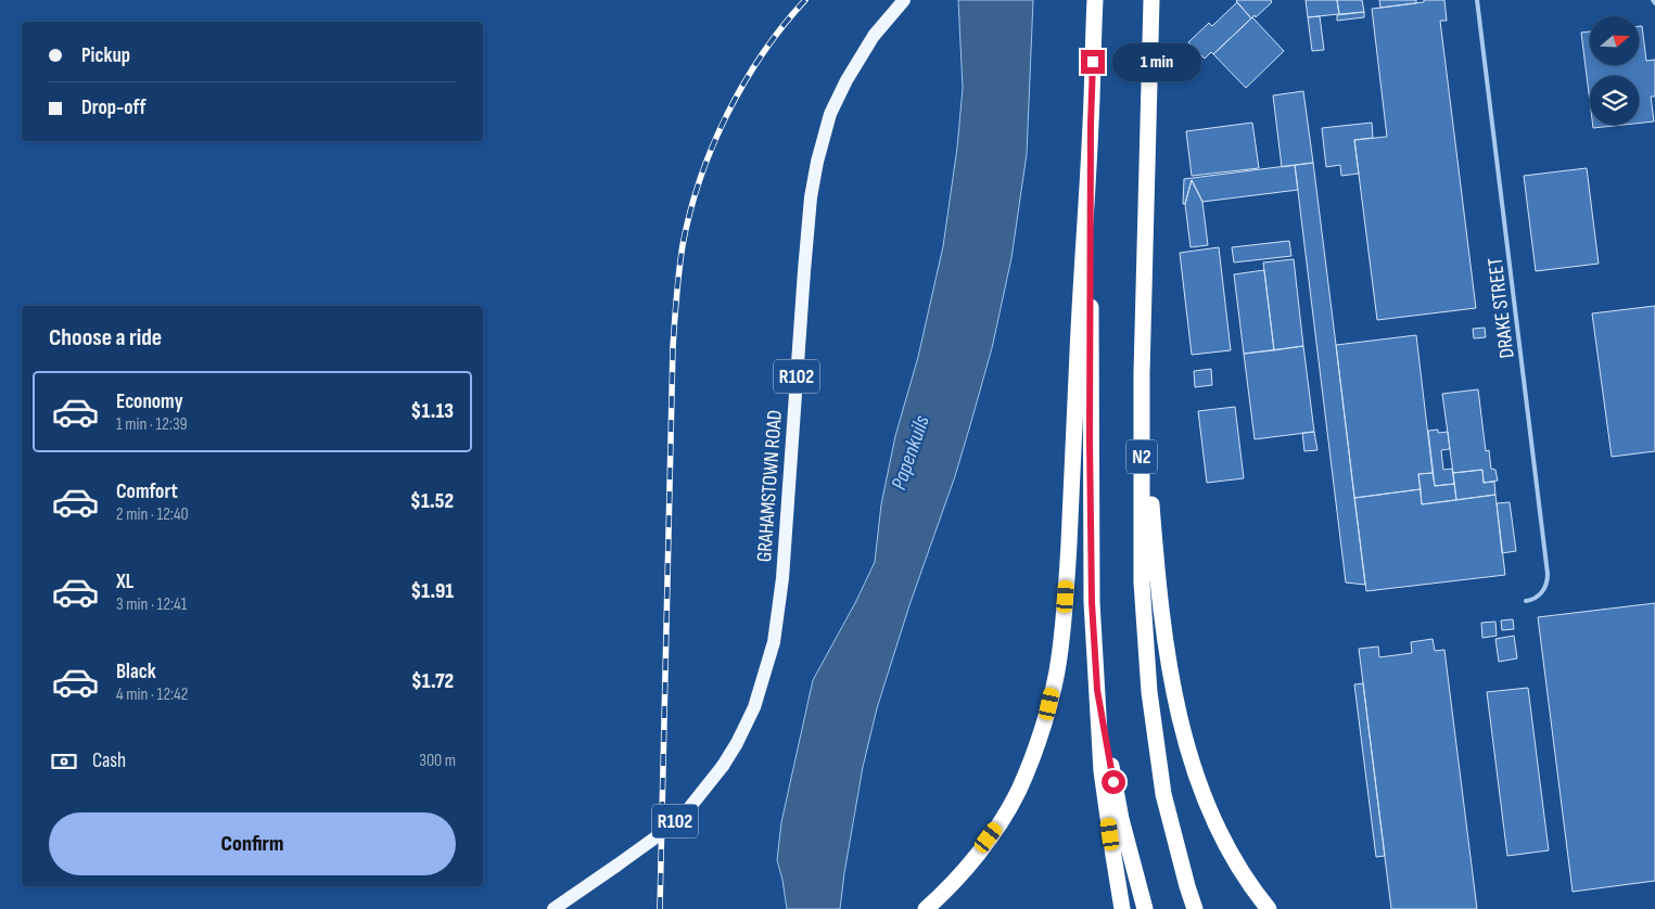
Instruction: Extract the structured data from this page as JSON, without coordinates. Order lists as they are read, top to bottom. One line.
{"streets":{"highway":["N2"],"main road":["R102","GRAHAMSTOWN ROAD"],"lane":["DRAKE STREET"]},"water":["Papenkuils"],"north":"right","page":{"banner":["Pickup","Drop-off"],"bubble":"1 min","heading":"Choose a ride","list":[{"name":"Economy","note":"1 min · 12:39","value":"$1.13"},{"name":"Comfort","note":"2 min · 12:40","value":"$1.52"},{"name":"XL","note":"3 min · 12:41","value":"$1.91"},{"name":"Black","note":"4 min · 12:42","value":"$1.72"}],"pay":["Cash","300 m"],"buttons":"Confirm"}}
